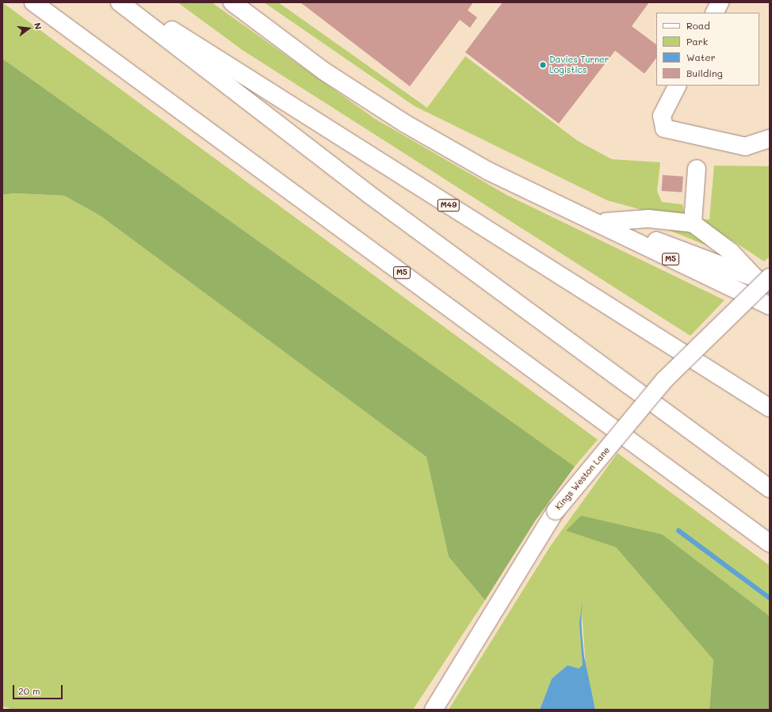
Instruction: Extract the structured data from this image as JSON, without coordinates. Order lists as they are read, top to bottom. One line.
{"streets":{"main road":["M49","M5","Kings Weston Lane"]},"places":["Davies Turner Logistics"],"legend":["Road","Park","Water","Building"],"scale_bar":"20 m","north":"right"}
